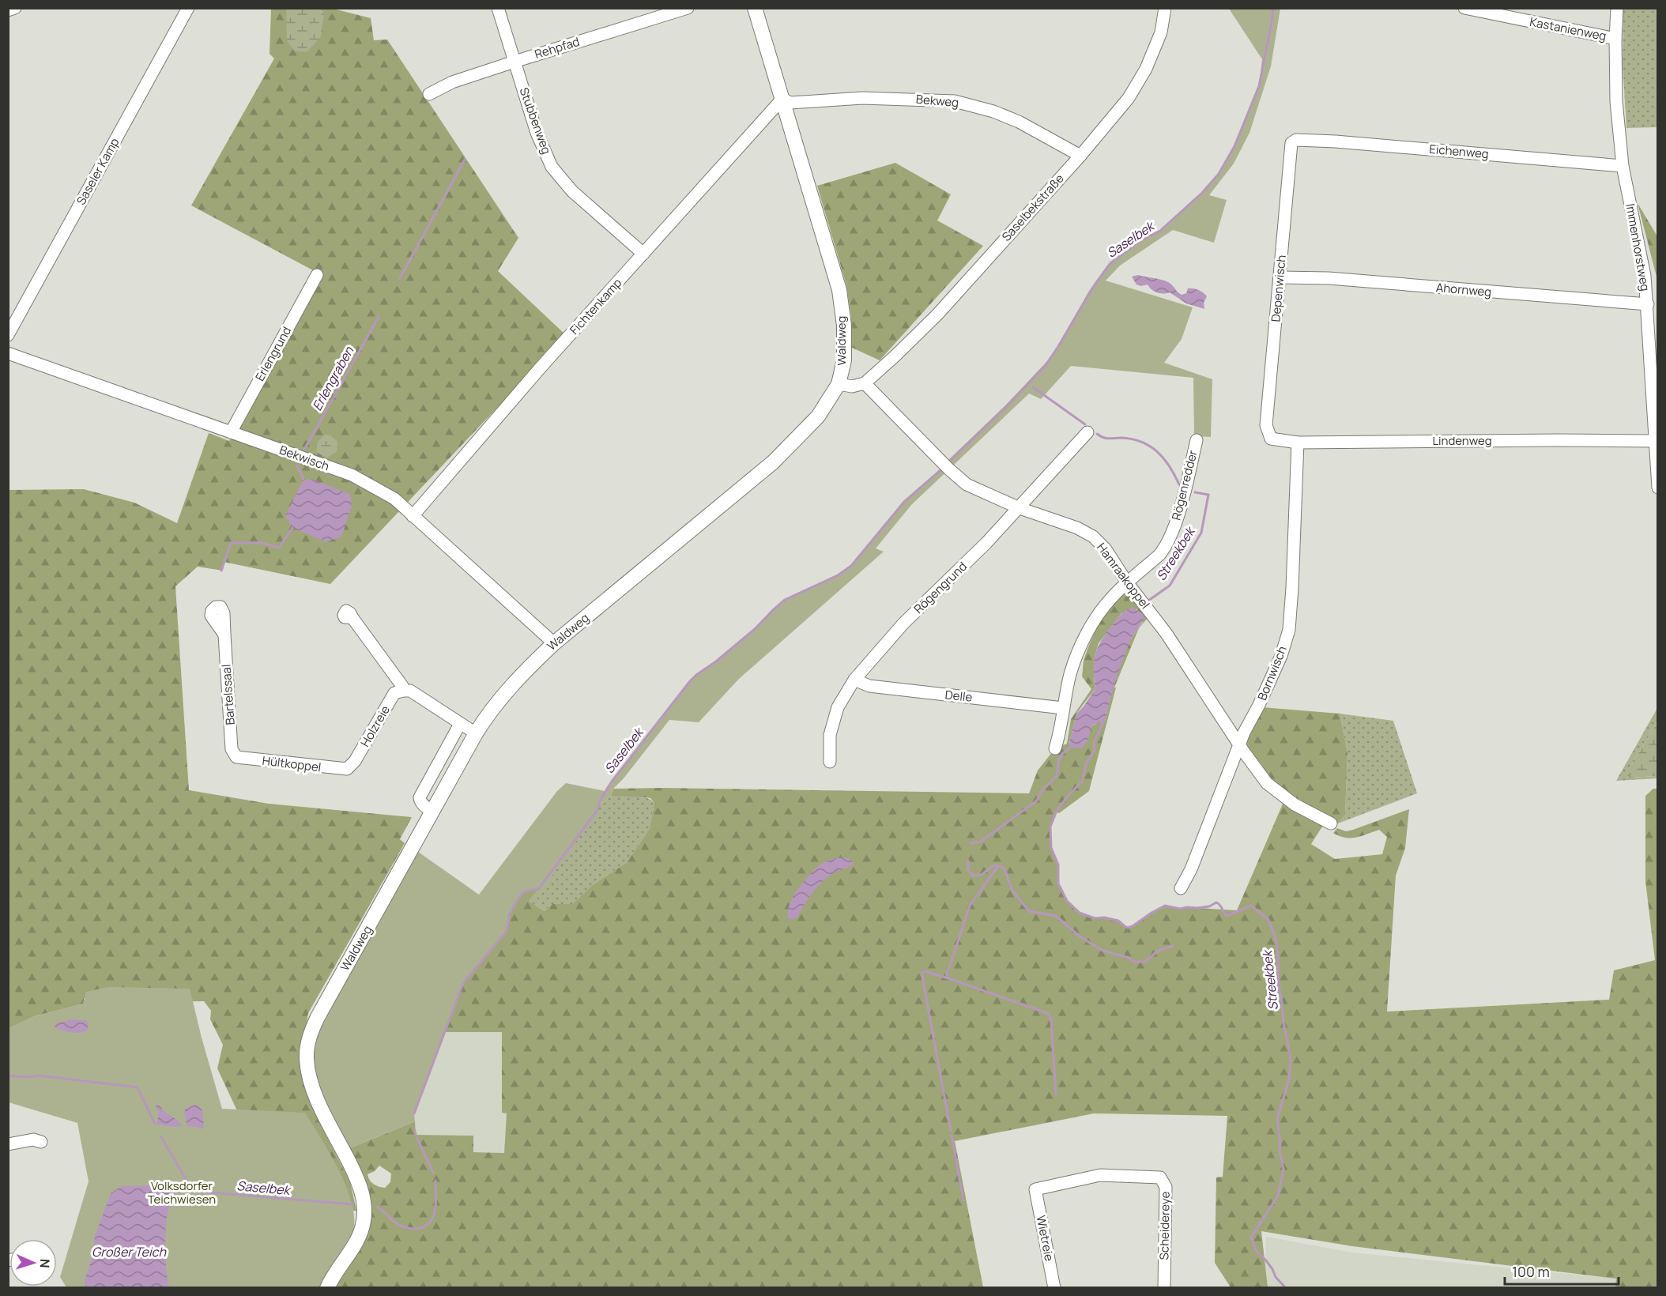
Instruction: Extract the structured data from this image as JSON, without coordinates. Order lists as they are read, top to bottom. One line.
{"streets":{"main road":["Waldweg"],"street":["Kastanienweg","Rehpfad","Bekweg","Stubbenweg","Eichenweg","Saseler Kamp","Saselbekstraße","Immenhorstweg","Depenwisch","Ahornweg","Fichtenkamp","Erlengrund","Lindenweg","Bekwisch","Rögenredder","Hamraakoppel","Rögengrund","Bornwisch","Bartelssaal","Delle","Holzreie","Hültkoppel","Scheidereye","Wietreie"]},"crossings":[["Kastanienweg","Immenhorstweg"],["Rehpfad","Stubbenweg"],["Bekweg","Saselbekstraße"],["Bekweg","Fichtenkamp"],["Bekweg","Waldweg"],["Stubbenweg","Fichtenkamp"],["Eichenweg","Immenhorstweg"],["Eichenweg","Depenwisch"],["Saselbekstraße","Hamraakoppel"],["Immenhorstweg","Ahornweg"],["Immenhorstweg","Lindenweg"],["Depenwisch","Ahornweg"],["Depenwisch","Lindenweg"],["Fichtenkamp","Waldweg"],["Fichtenkamp","Bekwisch"],["Waldweg","Bekwisch"],["Erlengrund","Bekwisch"],["Lindenweg","Bornwisch"],["Rögenredder","Hamraakoppel"],["Rögenredder","Delle"],["Hamraakoppel","Rögengrund"],["Hamraakoppel","Bornwisch"],["Rögengrund","Delle"],["Bartelssaal","Hültkoppel"],["Holzreie","Hültkoppel"],["Scheidereye","Wietreie"]],"water":["Saselbek","Erlengraben","Streekbek","Großer Teich"],"parks":["Volksdorfer Teichwiesen"],"scale_bar":"100 m","north":"right"}
